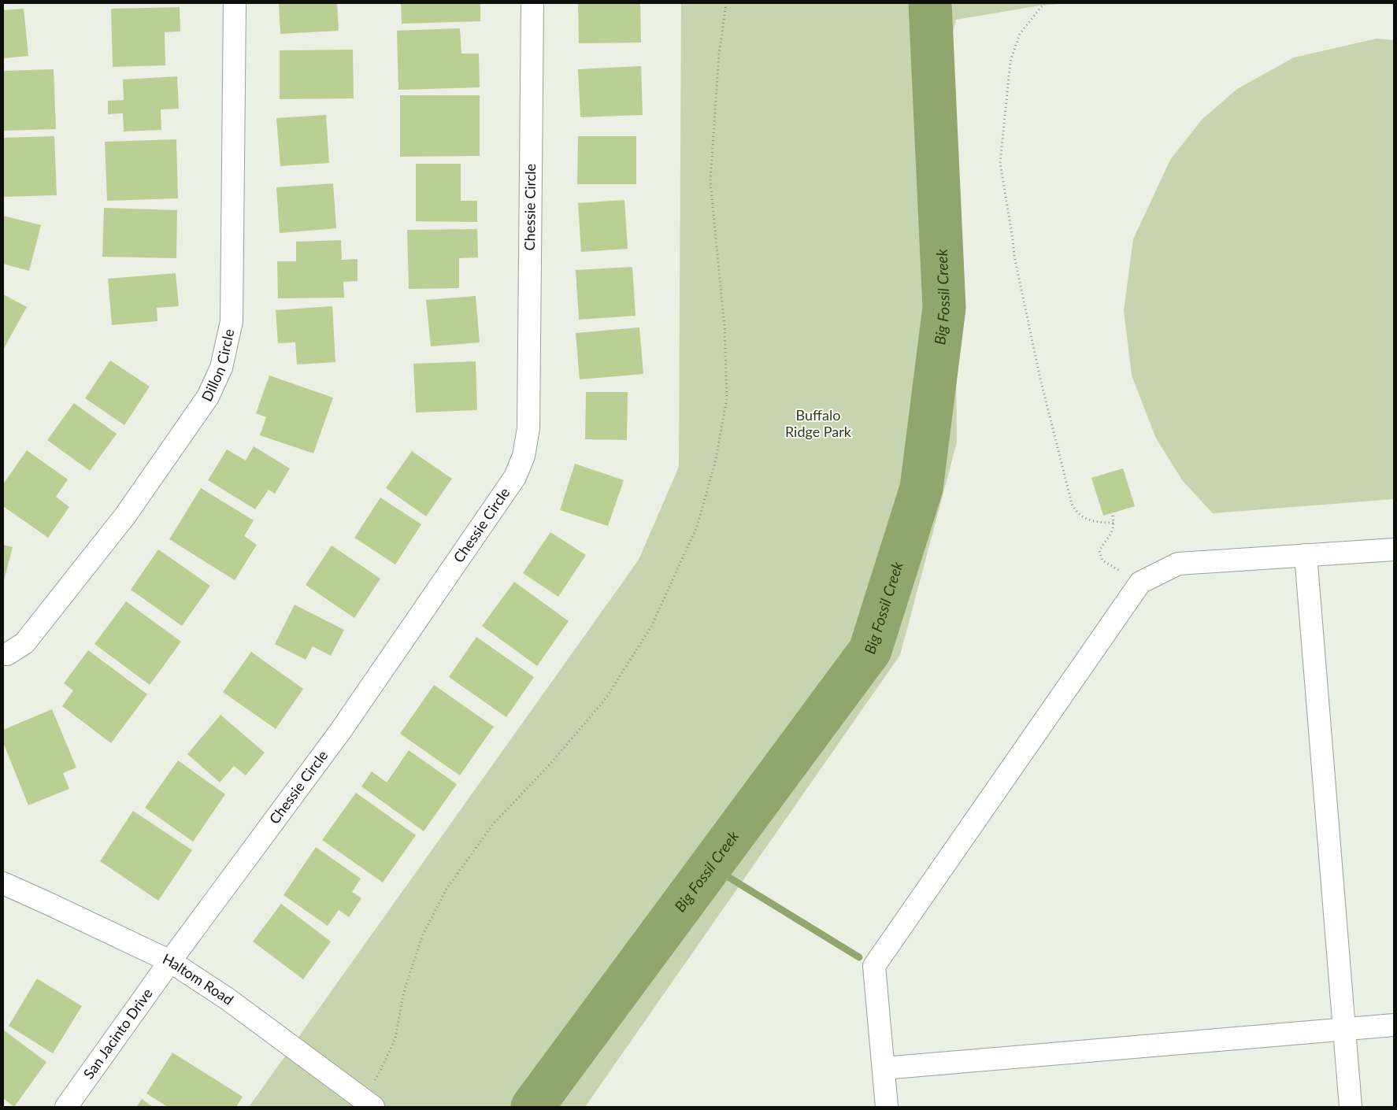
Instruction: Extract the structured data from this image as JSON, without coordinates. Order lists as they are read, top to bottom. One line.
{"streets":{"street":["Chessie Circle","Dillon Circle","Haltom Road","San Jacinto Drive"]},"crossings":[["Chessie Circle","Haltom Road"],["Chessie Circle","San Jacinto Drive"],["Haltom Road","San Jacinto Drive"]],"water":["Big Fossil Creek"],"parks":["Buffalo Ridge Park"]}
